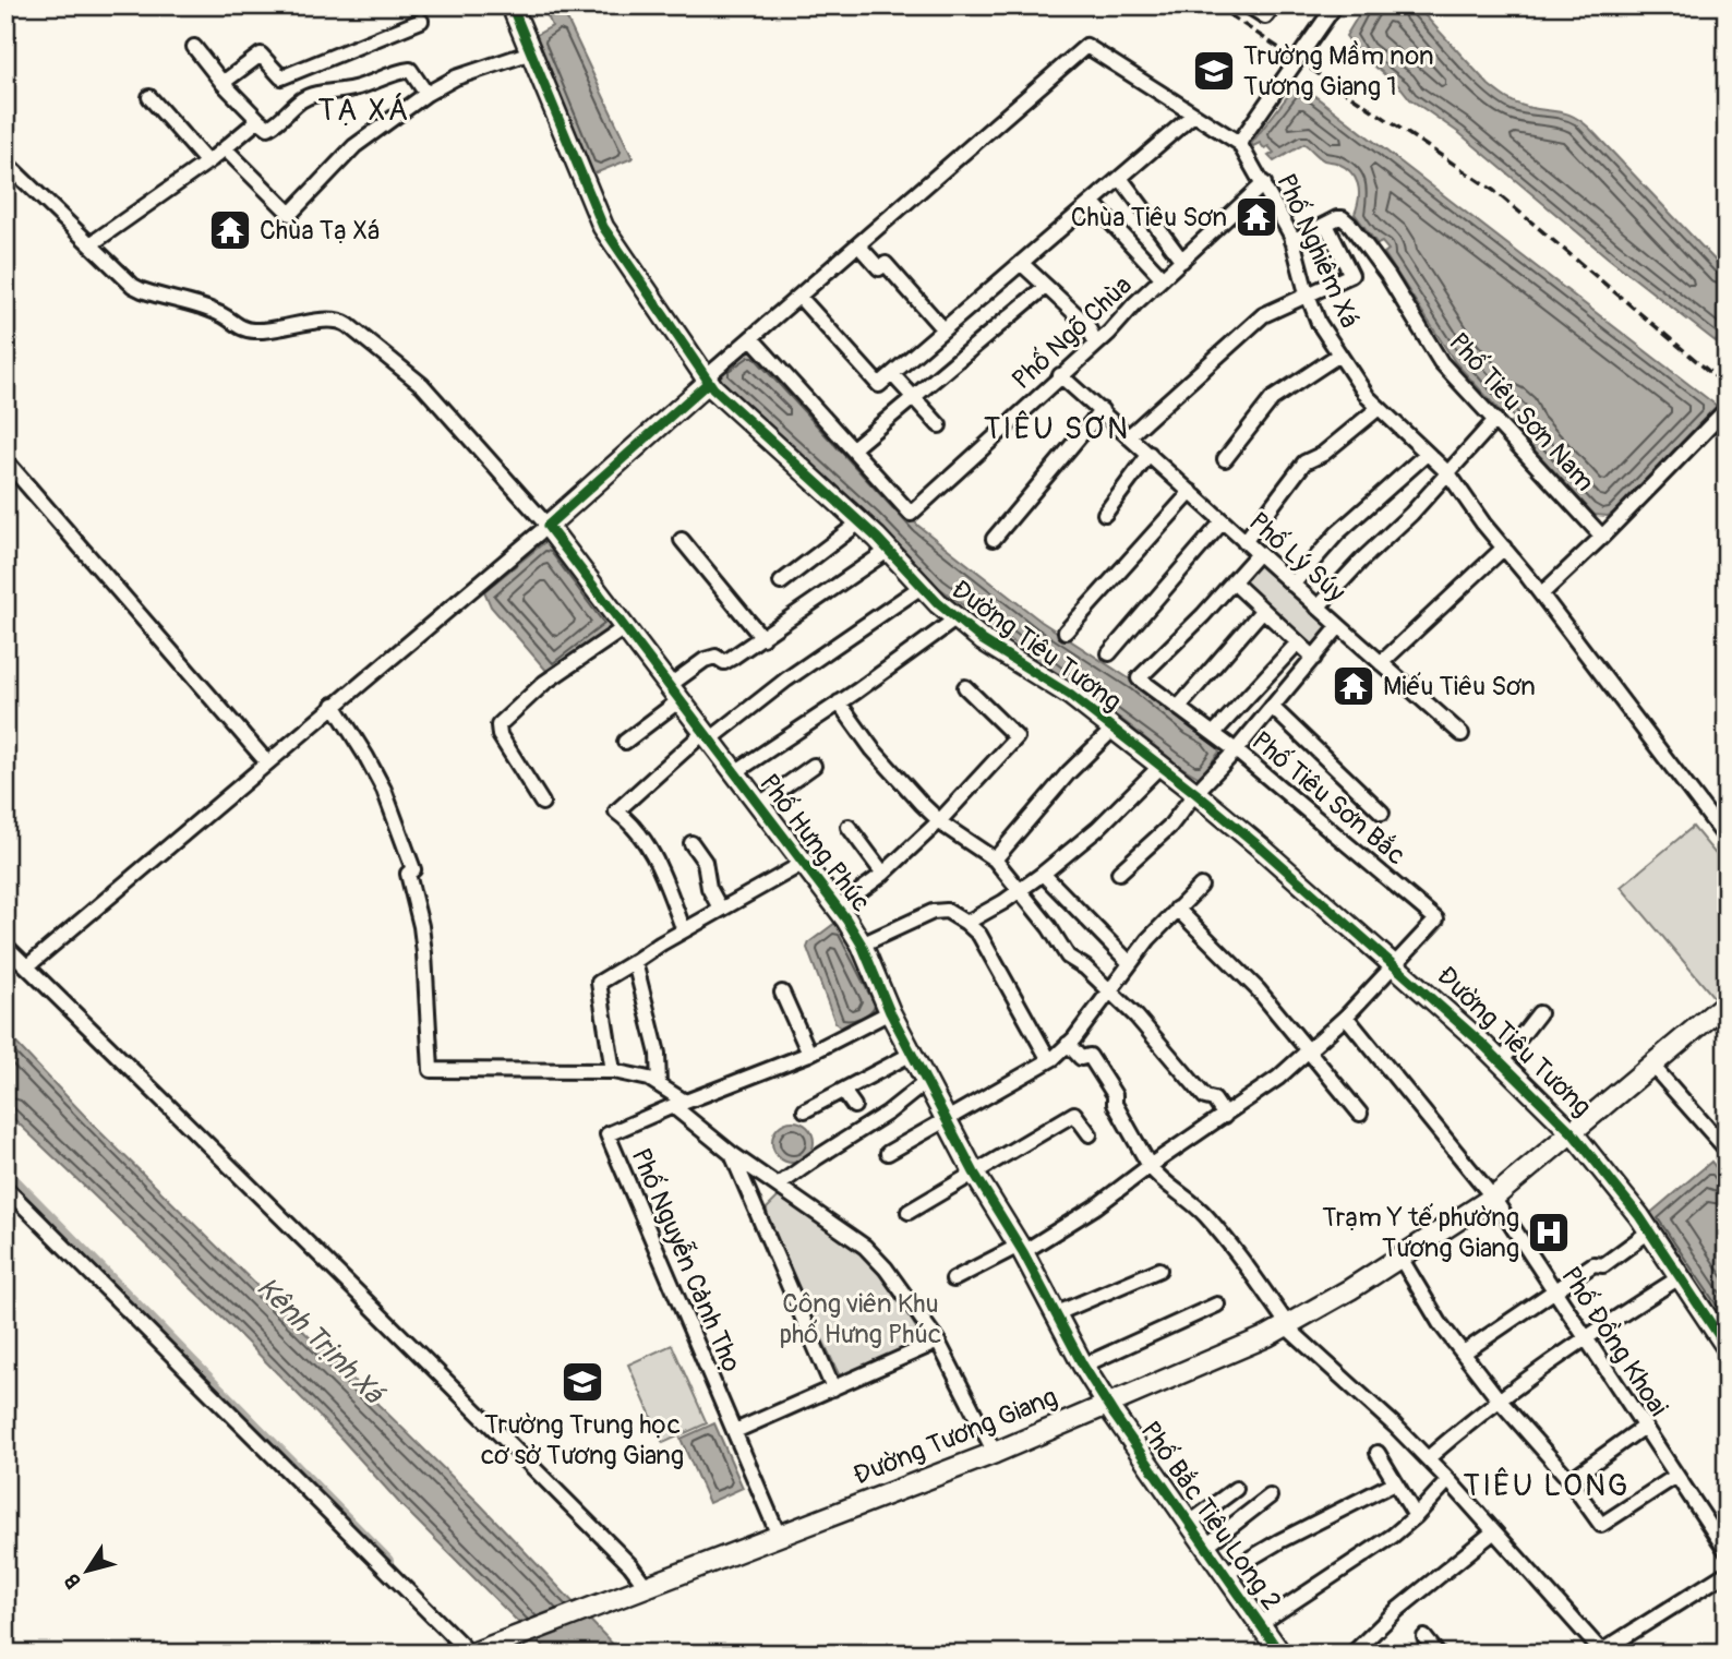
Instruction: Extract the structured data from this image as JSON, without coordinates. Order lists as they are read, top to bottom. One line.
{"streets":{"street":["Phố Nghiêm Xá","Phố Ngõ Chùa","Phố Tiêu Sơn Nam","Phố Lý Súy","Đường Tiêu Tương","Phố Tiêu Sơn Bắc","Phố Hưng Phúc","Phố Nguyễn Cảnh Thọ","Phố Đồng Khoai","Đường Tương Giang","Phố Bắc Tiêu Long 2"]},"crossings":[["Phố Nghiêm Xá","Phố Ngõ Chùa"],["Phố Nghiêm Xá","Đường Tiêu Tương"],["Phố Ngõ Chùa","Phố Lý Súy"],["Phố Lý Súy","Đường Tiêu Tương"],["Phố Lý Súy","Phố Tiêu Sơn Bắc"],["Đường Tiêu Tương","Phố Tiêu Sơn Bắc"],["Đường Tiêu Tương","Đường Tương Giang"],["Phố Hưng Phúc","Đường Tương Giang"],["Phố Hưng Phúc","Phố Bắc Tiêu Long 2"],["Phố Nguyễn Cảnh Thọ","Đường Tương Giang"],["Phố Đồng Khoai","Đường Tương Giang"],["Đường Tương Giang","Phố Bắc Tiêu Long 2"]],"districts":["TẠ XÁ","TIÊU SƠN","TIÊU LONG"],"water":["Kênh Trịnh Xá"],"parks":["Công viên Khu phố Hưng Phúc"],"places":{"school or university":["Trường Mầm non Tương Giang 1","Trường Trung học cơ sở Tương Giang"],"temple":["Chùa Tiêu Sơn","Chùa Tạ Xá","Miếu Tiêu Sơn"],"hospital":["Trạm Y tế phường Tương Giang"]},"north":"bottom left"}
